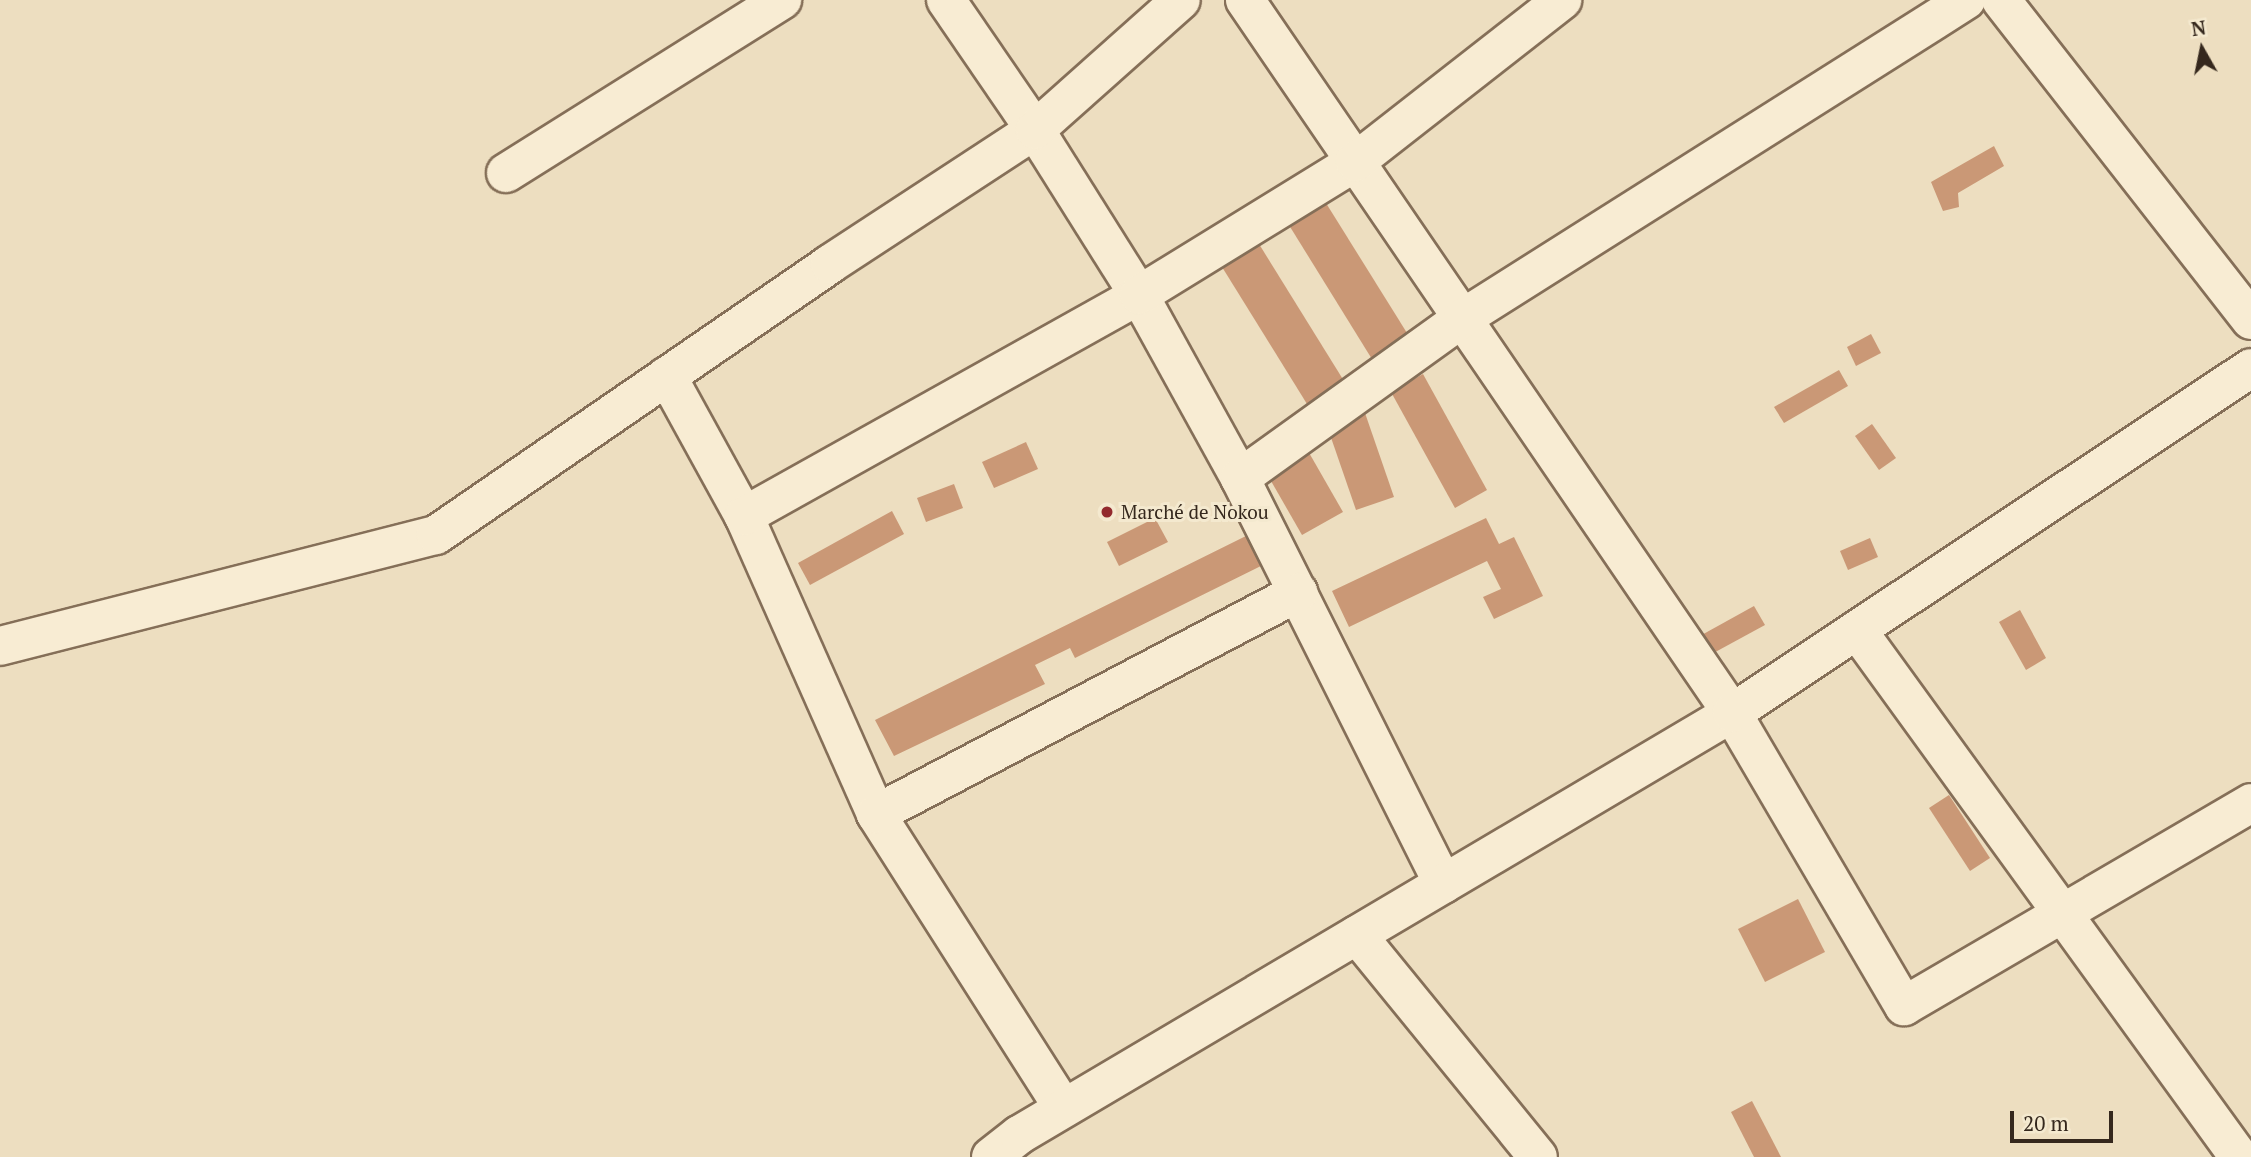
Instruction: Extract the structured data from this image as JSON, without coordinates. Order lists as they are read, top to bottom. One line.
{"places":["Marché de Nokou"],"scale_bar":"20 m","north":"top"}
